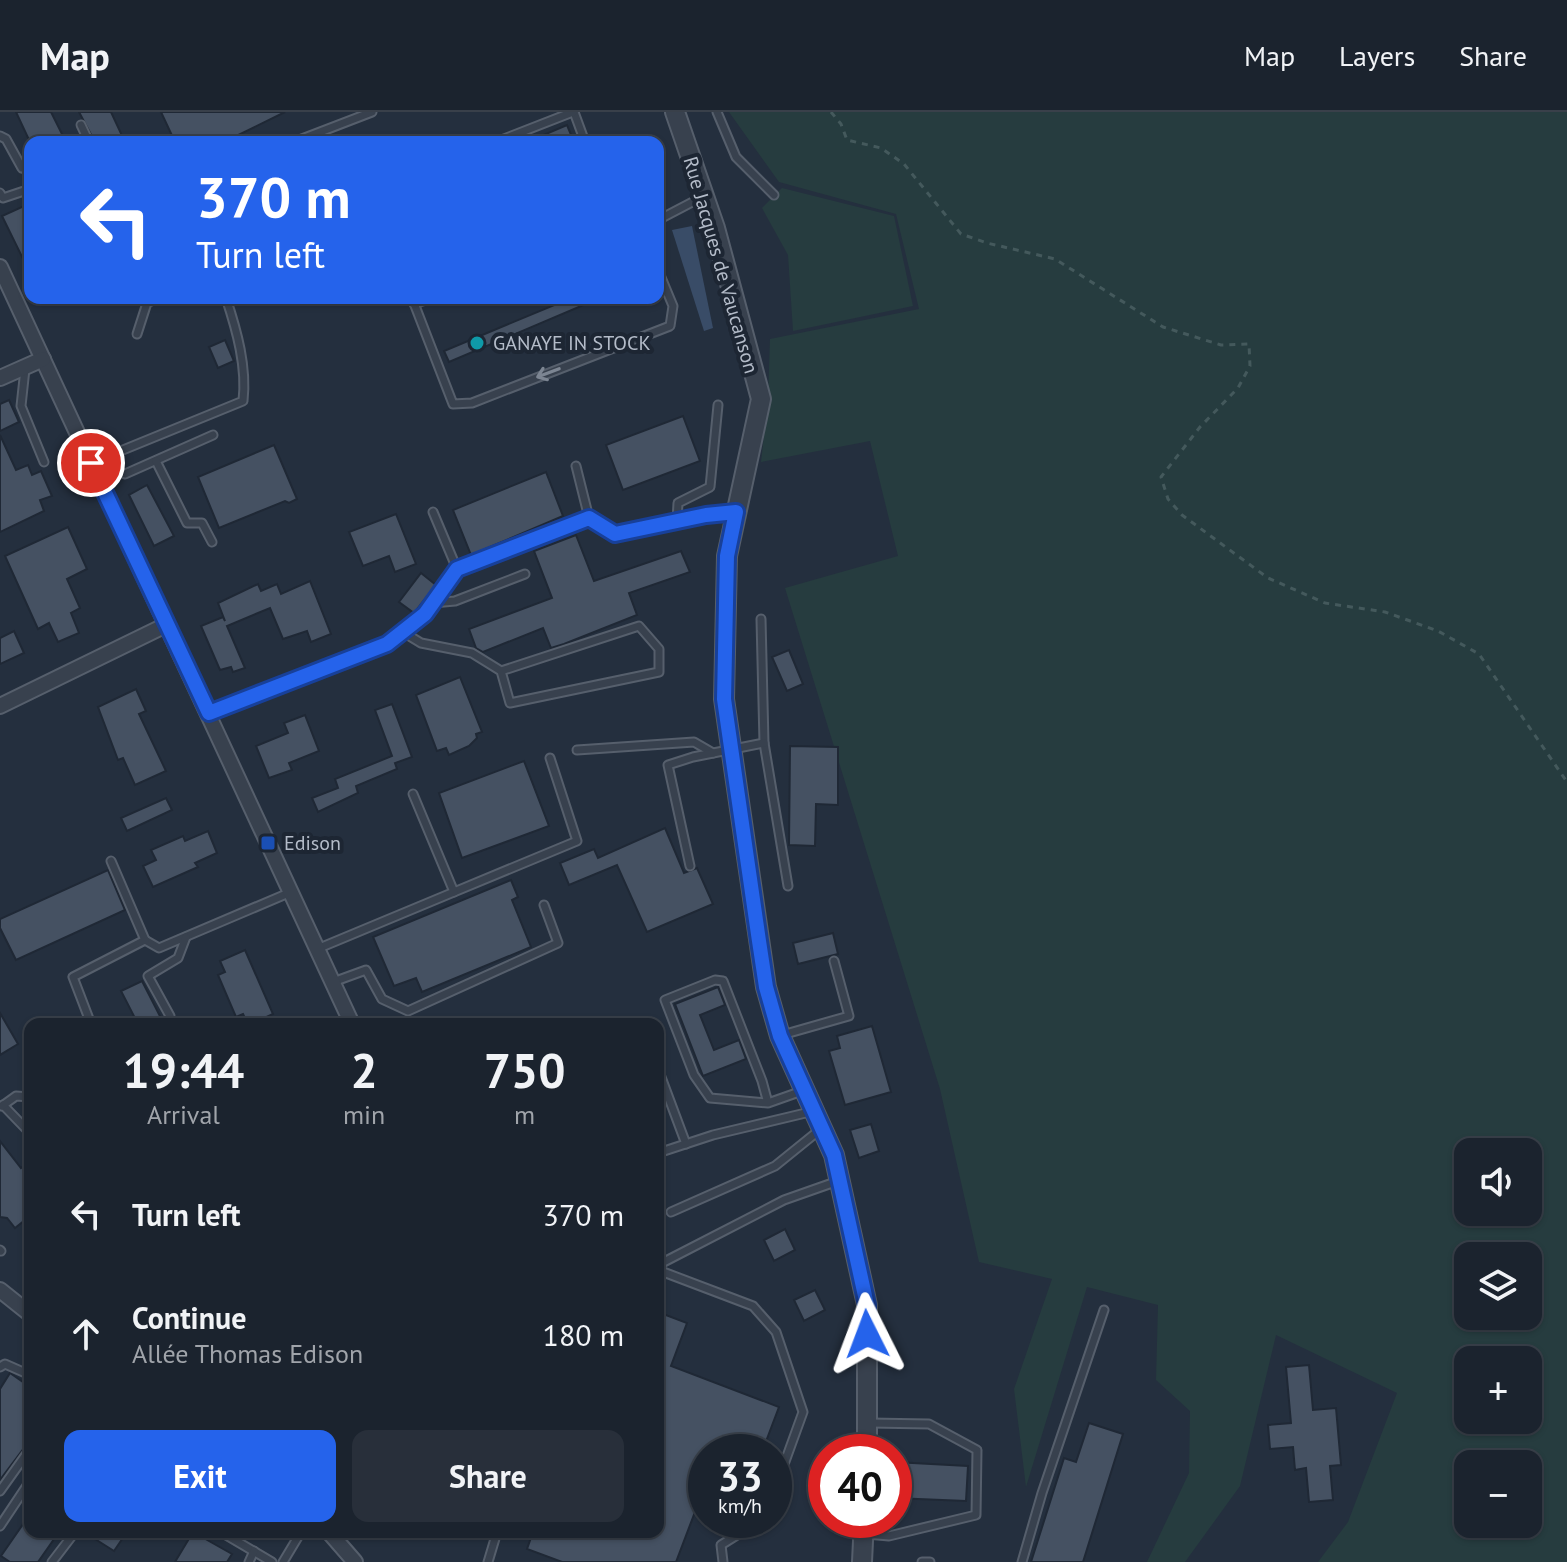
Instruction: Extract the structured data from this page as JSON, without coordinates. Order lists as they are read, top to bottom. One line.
{"streets":{"street":["Rue Jacques de Vaucanson"]},"places":{"other":["GANAYE IN STOCK"],"transit":["Edison"]},"page":{"header":"Map","nav":["Map","Layers","Share"],"turn":["370 m","Turn left"],"eta":["19:44","Arrival","2","min","750","m"],"map_buttons":["+","−"],"list":[{"name":"Turn left","value":"370 m"},{"name":"Continue","note":"Allée Thomas Edison","value":"180 m"}],"buttons":["Exit","Share"],"speed":"33 km/h","limit":"40"}}
